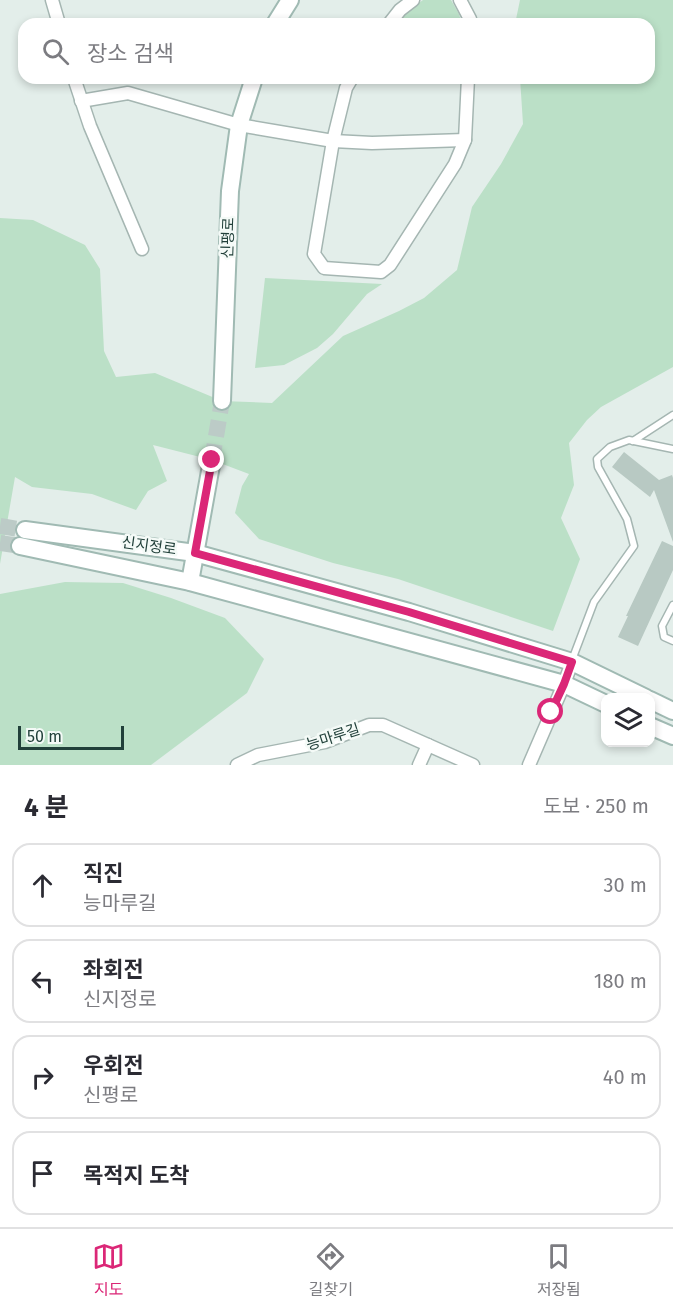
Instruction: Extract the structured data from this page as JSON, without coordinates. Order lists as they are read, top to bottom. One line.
{"streets":{"street":["신평로","신지정로","능마루길"]},"scale_bar":"50 m","page":{"search":"장소 검색","scale":"50 m","heading":["4 분","도보 · 250 m"],"list":[["직진","능마루길","30 m"],["좌회전","신지정로","180 m"],["우회전","신평로","40 m"],"목적지 도착"],"nav":["지도","길찾기","저장됨"]}}
